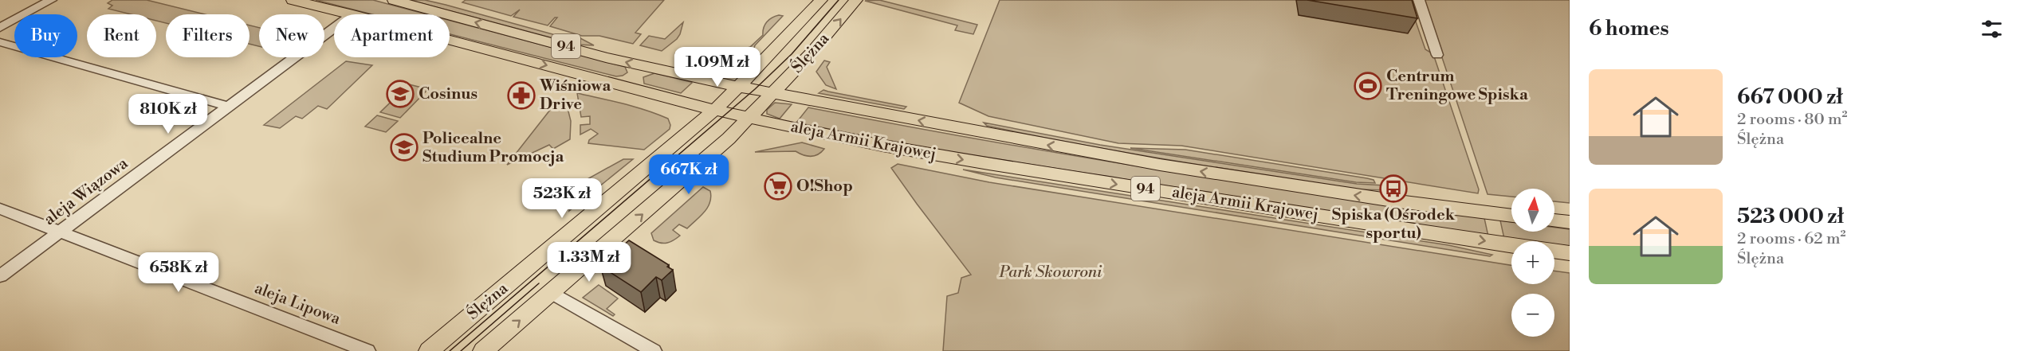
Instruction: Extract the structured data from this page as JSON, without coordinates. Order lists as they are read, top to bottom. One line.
{"streets":{"main road":["94","Ślężna","aleja Armii Krajowej"],"street":["aleja Wiązowa","aleja Lipowa"]},"crossings":[["94","Ślężna"],["94","aleja Armii Krajowej"],["Ślężna","aleja Armii Krajowej"],["aleja Wiązowa","aleja Lipowa"]],"parks":["Park Skowroni"],"places":{"sports":["Centrum Treningowe Spiska"],"school or university":["Cosinus","Policealne Studium Promocja"],"pharmacy":["Wiśniowa Drive"],"supermarket":["O!Shop"],"bus stop":["Spiska (Ośrodek sportu)"]},"north":"top","page":{"heading":"6 homes","chip":["Buy","Rent","Filters","New","Apartment"],"price":["1.09M zł","810K zł","667K zł","523K zł","1.33M zł","658K zł"],"list":[{"name":"667 000 zł","note":"2 rooms · 80 m² · Ślężna"},{"name":"523 000 zł","note":"2 rooms · 62 m² · Ślężna"}],"map_buttons":["+","−"]}}
